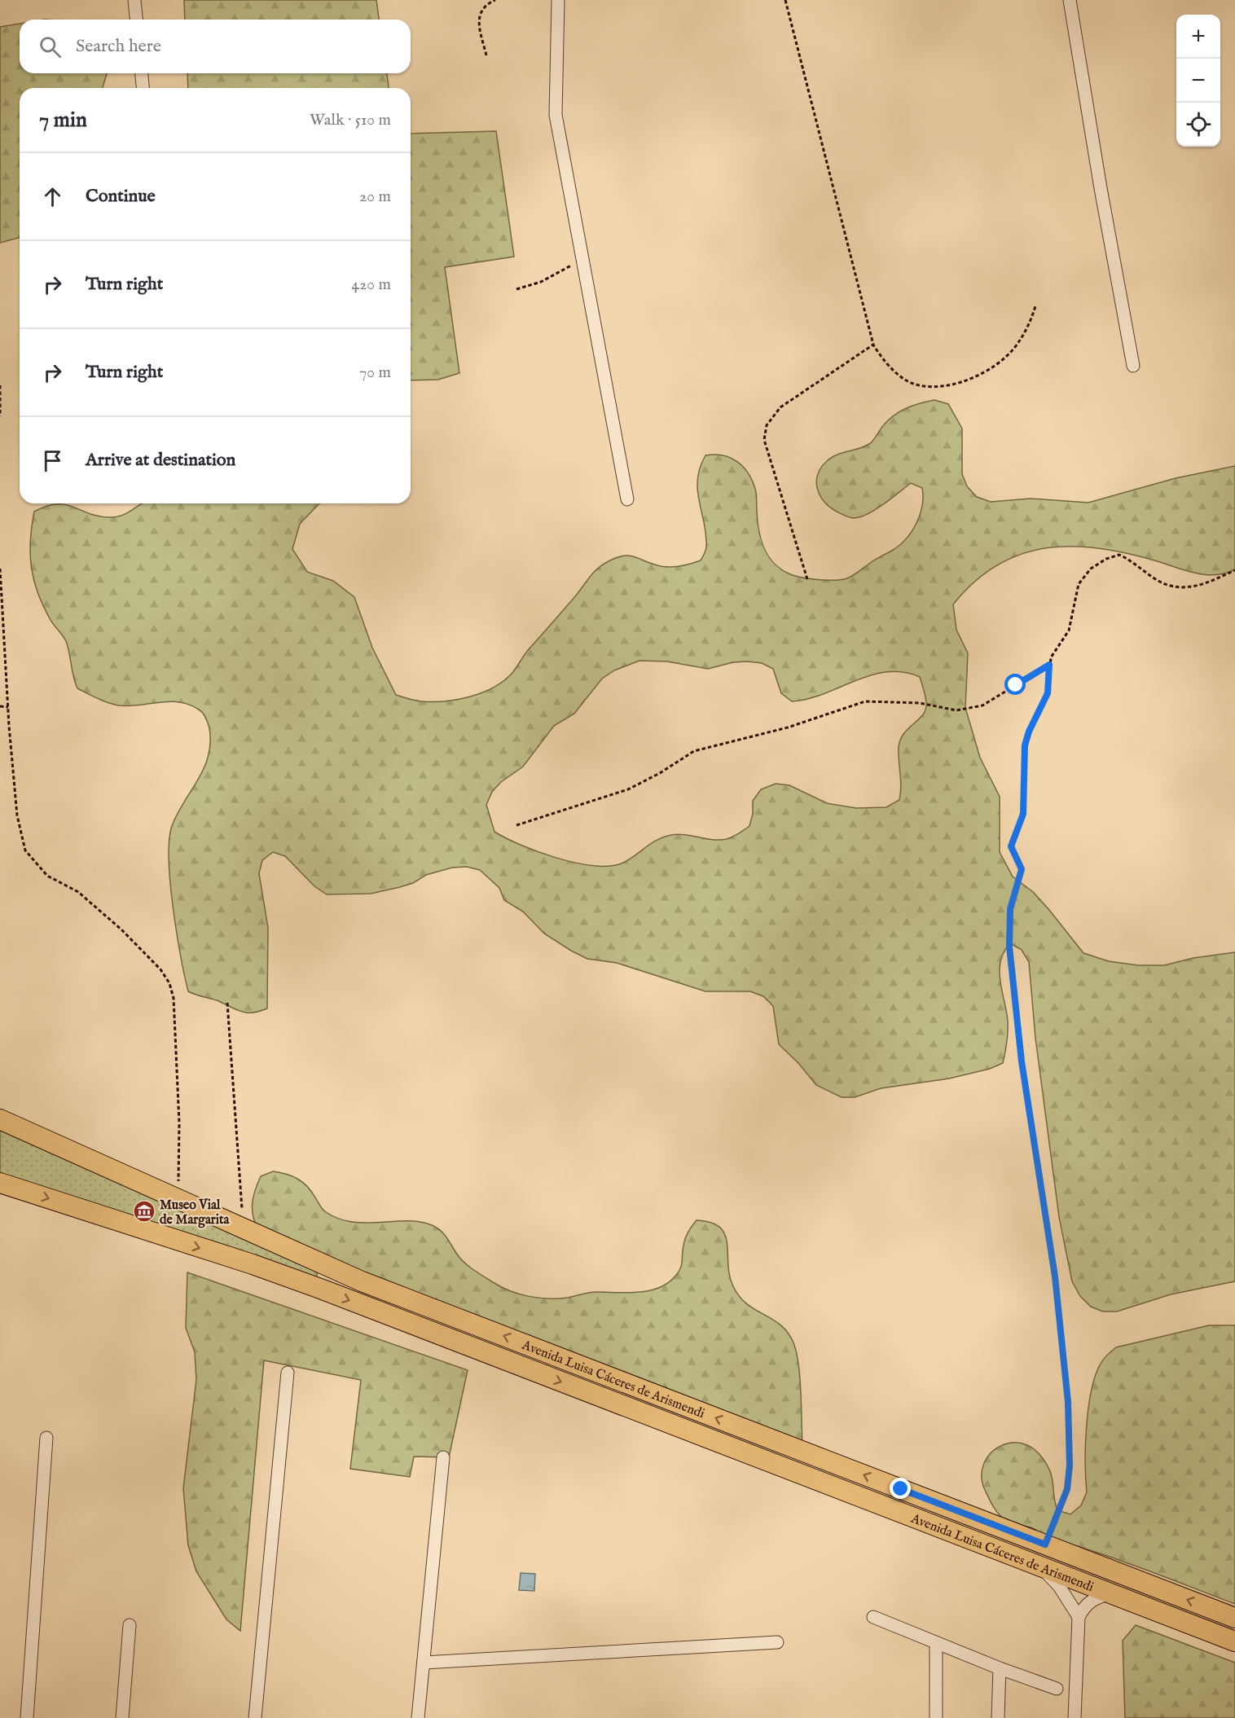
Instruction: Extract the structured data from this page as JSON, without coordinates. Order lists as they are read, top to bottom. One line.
{"streets":{"main road":["Avenida Luisa Cáceres de Arismendi"]},"places":{"museum":["Museo Vial de Margarita"]},"page":{"map_buttons":["+","−"],"search":"Search here","heading":["7 min","Walk · 510 m"],"list":[["Continue","20 m"],["Turn right","420 m"],["Turn right","70 m"],"Arrive at destination"]}}
